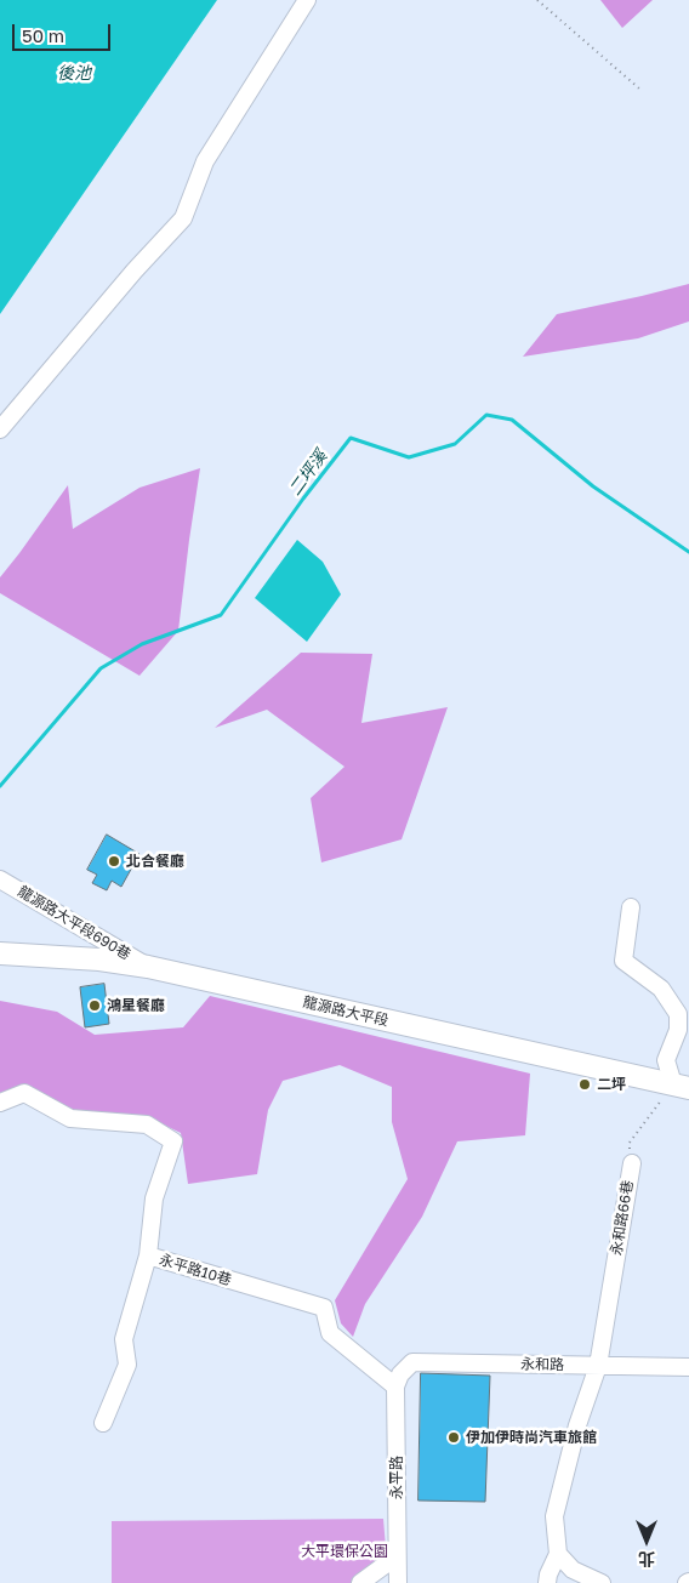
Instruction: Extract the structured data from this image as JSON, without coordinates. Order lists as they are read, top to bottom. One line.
{"streets":{"main road":["龍源路大平段"],"street":["龍源路大平段690巷","永和路66巷","永平路10巷","永和路","永平路"]},"crossings":[["龍源路大平段690巷","龍源路大平段"],["龍源路大平段","永和路66巷"],["永和路66巷","永和路"],["永平路10巷","永和路"],["永平路10巷","永平路"],["永和路","永平路"]],"water":["後池","二坪溪"],"parks":["大平環保公園"],"places":["北合餐廳","鴻星餐廳","二坪","伊加伊時尚汽車旅館"],"scale_bar":"50 m","north":"bottom"}
